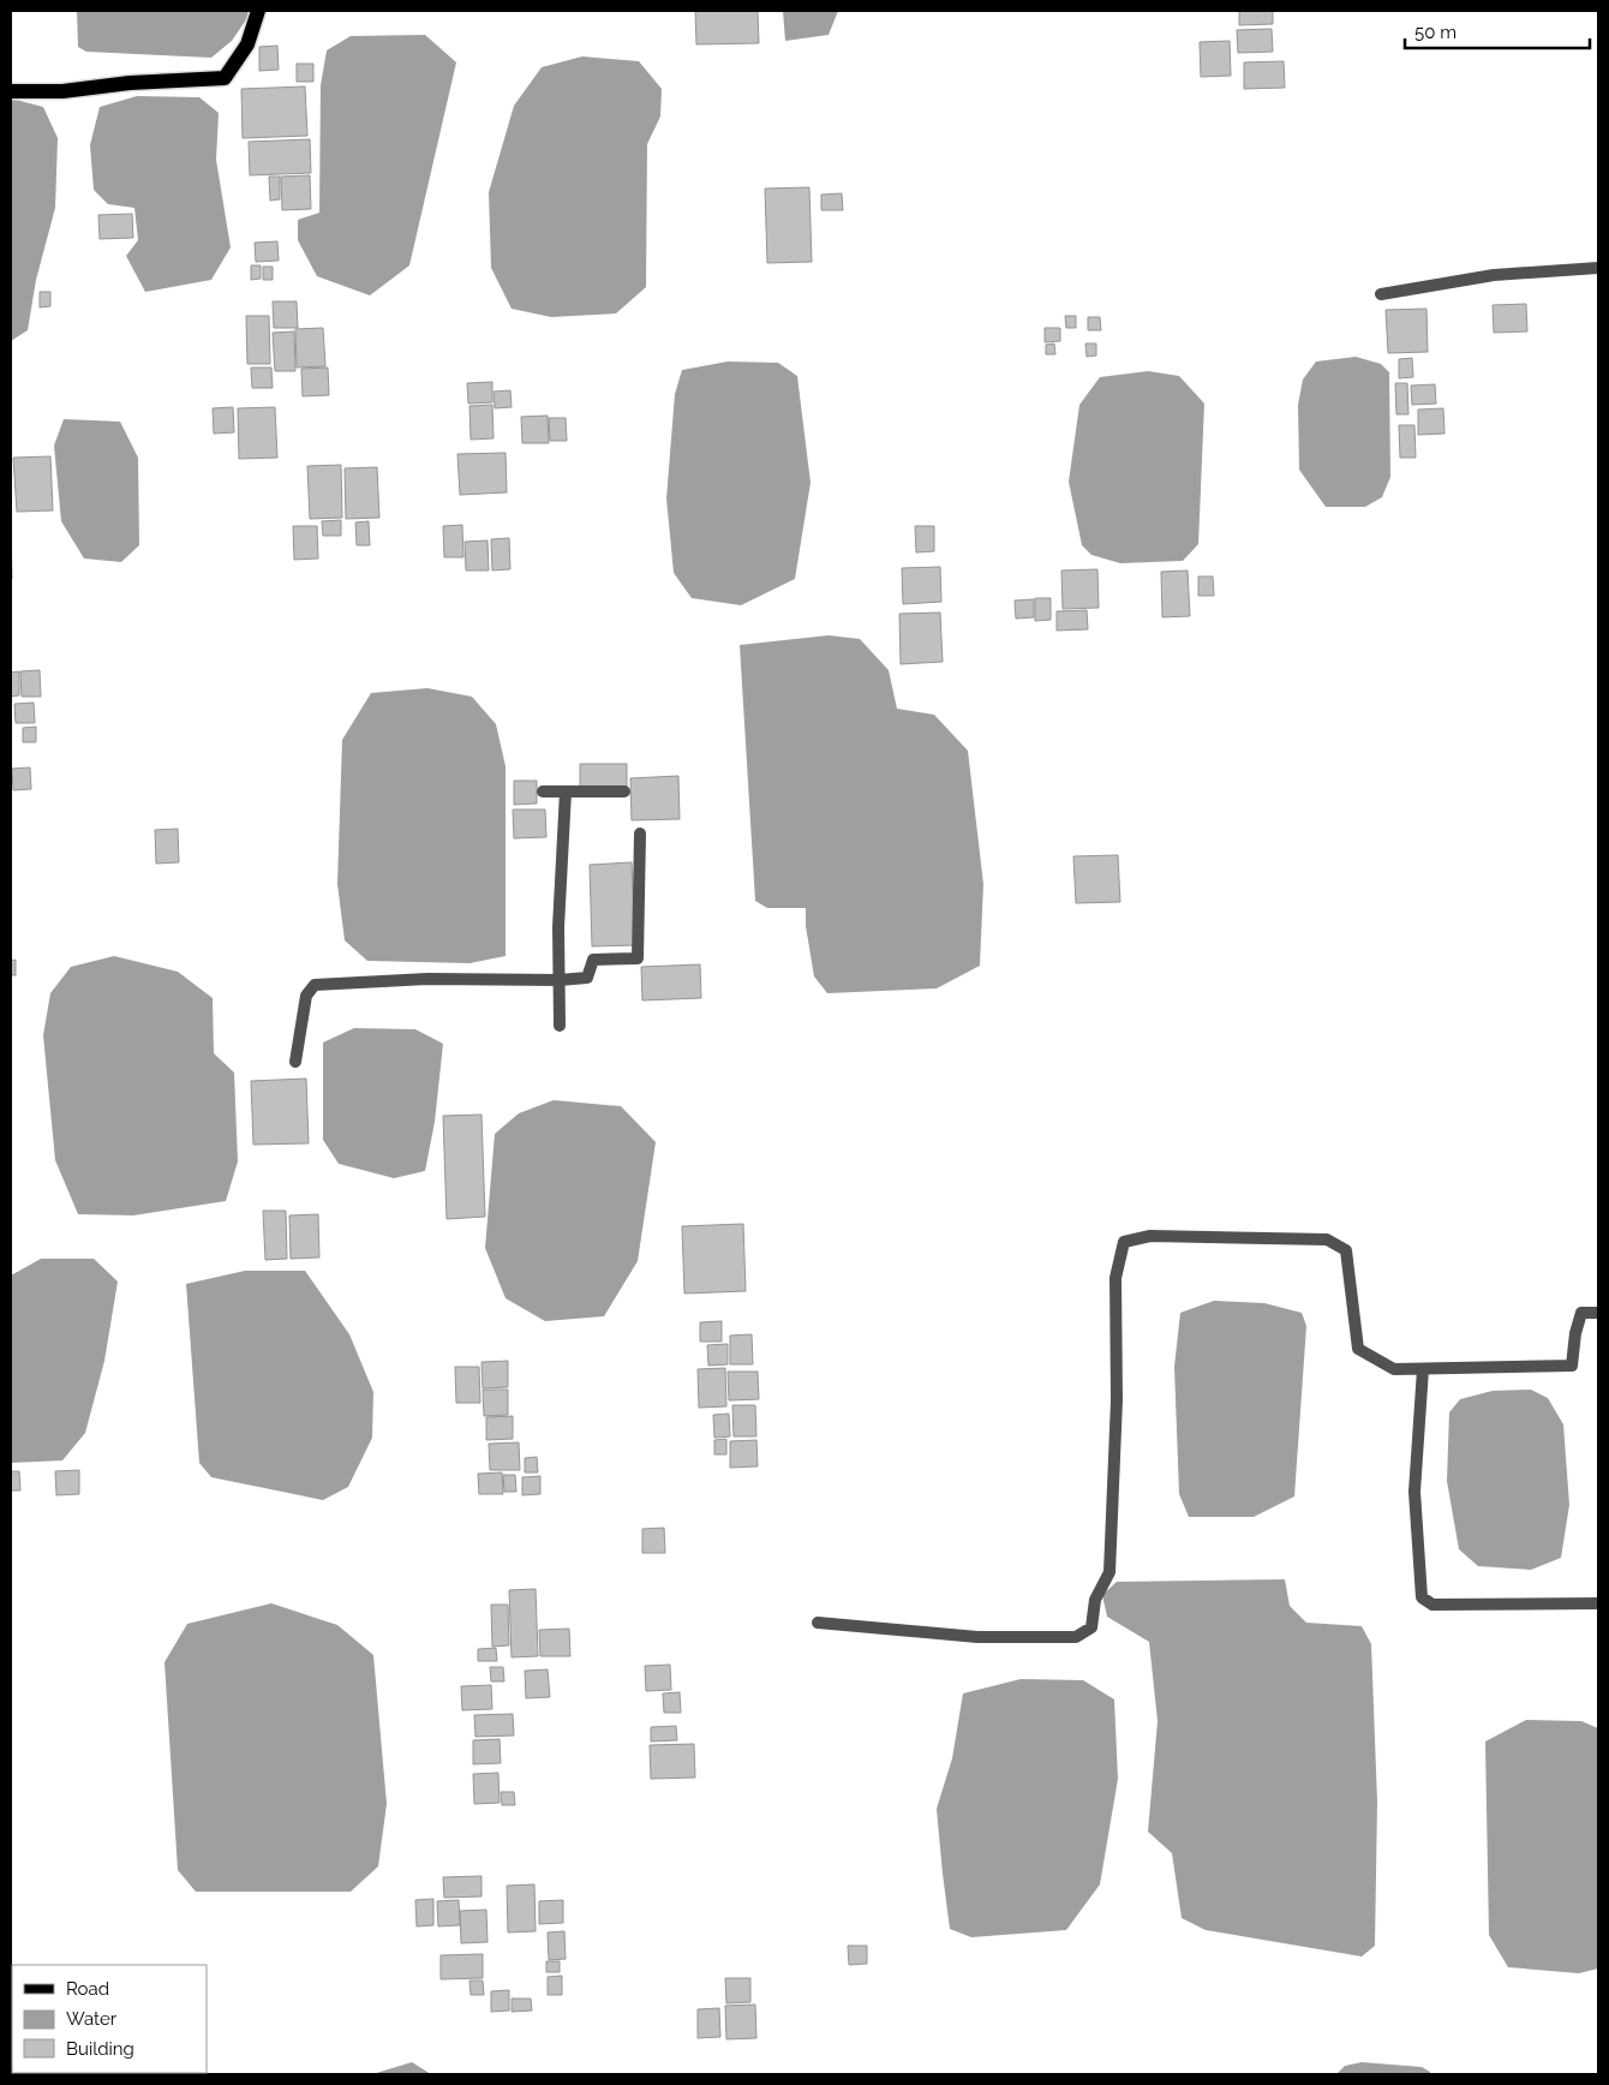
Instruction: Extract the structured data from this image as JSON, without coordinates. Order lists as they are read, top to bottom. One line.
{"legend":["Road","Water","Building"],"scale_bar":"50 m"}
